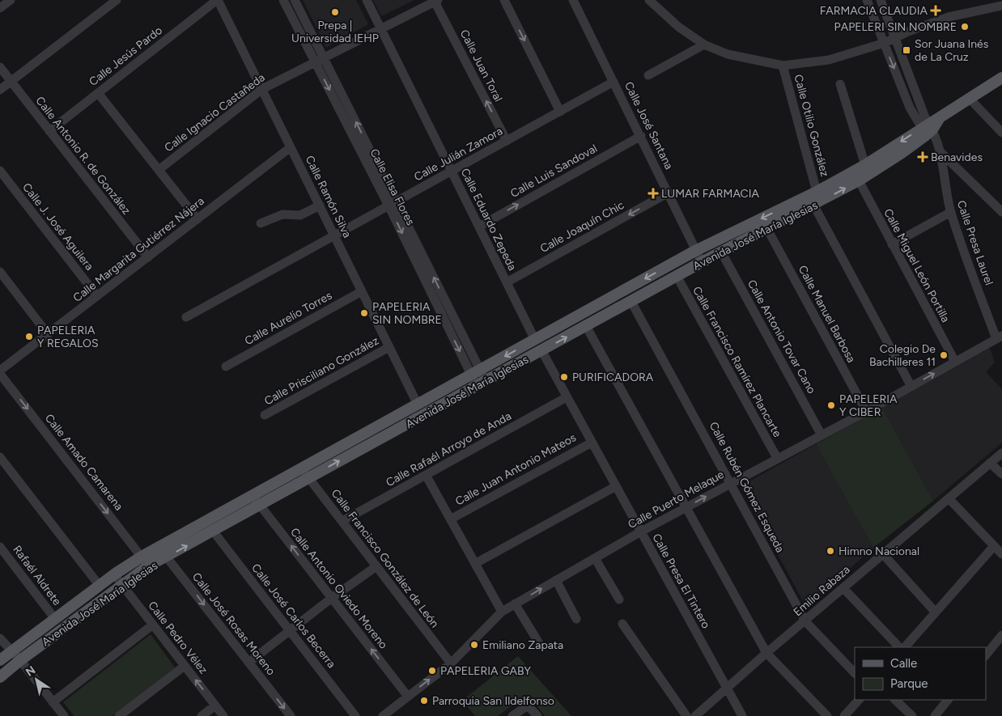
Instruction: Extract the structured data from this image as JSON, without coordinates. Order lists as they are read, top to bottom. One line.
{"streets":{"main road":["Avenida José María Iglesias"],"street":["Calle Jesús Pardo","Calle Juan Toral","Calle Ignacio Castañeda","Calle José Santana","Calle Otilio González","Calle Julián Zamora","Calle Antonio R. de González","Calle Luis Sandoval","Calle Elisa Flores","Calle Ramón Silva","Calle Eduardo Zepeda","Calle J. José Aguilera","Calle Joaquín Chic","Calle Presa Laurel","Calle Margarita Gutiérrez Nájera","Calle Miguel León Portilla","Calle Manuel Barbosa","Calle Aurelio Torres","Calle Antonio Tovar Cano","Calle Francisco Ramírez Plancarte","Calle Prisciliano González","Calle Rafaél Arroyo de Anda","Calle Amado Camarena","Calle Juan Antonio Mateos","Calle Rubén Gómez Esqueda","Calle Puerto Melaque","Calle Francisco González de León","Rafaél Aldrete","Calle Presa El Tintero","Calle Antonio Oviedo Moreno","Emilio Rabaza","Calle José Carlos Becerra","Calle José Rosas Moreno","Calle Pedro Vélez"]},"crossings":[["Calle Jesús Pardo","Calle Antonio R. de González"],["Calle Jesús Pardo","Calle Ramón Silva"],["Calle Juan Toral","Calle Ignacio Castañeda"],["Calle Juan Toral","Calle Julián Zamora"],["Calle Ignacio Castañeda","Calle Elisa Flores"],["Calle Ignacio Castañeda","Calle Ramón Silva"],["Calle Ignacio Castañeda","Calle Eduardo Zepeda"],["Calle José Santana","Calle Julián Zamora"],["Calle José Santana","Calle Luis Sandoval"],["Calle José Santana","Calle Joaquín Chic"],["Calle José Santana","Avenida José María Iglesias"],["Calle Otilio González","Avenida José María Iglesias"],["Calle Julián Zamora","Calle Elisa Flores"],["Calle Julián Zamora","Calle Ramón Silva"],["Calle Julián Zamora","Calle Eduardo Zepeda"],["Calle Antonio R. de González","Calle Margarita Gutiérrez Nájera"],["Calle Luis Sandoval","Calle Eduardo Zepeda"],["Calle Elisa Flores","Avenida José María Iglesias"],["Calle Ramón Silva","Avenida José María Iglesias"],["Calle Ramón Silva","Calle Margarita Gutiérrez Nájera"],["Calle Ramón Silva","Calle Aurelio Torres"],["Calle Ramón Silva","Calle Prisciliano González"],["Calle Eduardo Zepeda","Calle Joaquín Chic"],["Calle Eduardo Zepeda","Avenida José María Iglesias"],["Calle J. José Aguilera","Calle Margarita Gutiérrez Nájera"],["Avenida José María Iglesias","Calle Miguel León Portilla"],["Avenida José María Iglesias","Calle Manuel Barbosa"],["Avenida José María Iglesias","Calle Antonio Tovar Cano"],["Avenida José María Iglesias","Calle Francisco Ramírez Plancarte"],["Avenida José María Iglesias","Calle Amado Camarena"],["Avenida José María Iglesias","Calle Rubén Gómez Esqueda"],["Avenida José María Iglesias","Calle Francisco González de León"],["Avenida José María Iglesias","Rafaél Aldrete"],["Avenida José María Iglesias","Calle Presa El Tintero"],["Avenida José María Iglesias","Calle Antonio Oviedo Moreno"],["Avenida José María Iglesias","Calle José Carlos Becerra"],["Avenida José María Iglesias","Calle José Rosas Moreno"],["Avenida José María Iglesias","Calle Pedro Vélez"],["Calle Presa Laurel","Calle Puerto Melaque"],["Calle Margarita Gutiérrez Nájera","Calle Amado Camarena"],["Calle Miguel León Portilla","Calle Puerto Melaque"],["Calle Manuel Barbosa","Calle Puerto Melaque"],["Calle Antonio Tovar Cano","Calle Puerto Melaque"],["Calle Francisco Ramírez Plancarte","Calle Puerto Melaque"],["Calle Rafaél Arroyo de Anda","Calle Francisco González de León"],["Calle Rafaél Arroyo de Anda","Calle Presa El Tintero"],["Calle Juan Antonio Mateos","Calle Presa El Tintero"],["Calle Rubén Gómez Esqueda","Calle Puerto Melaque"],["Calle Rubén Gómez Esqueda","Emilio Rabaza"],["Calle Puerto Melaque","Calle Francisco González de León"],["Calle Puerto Melaque","Calle Presa El Tintero"],["Calle Puerto Melaque","Calle Antonio Oviedo Moreno"],["Calle Presa El Tintero","Emilio Rabaza"]],"one_way":["Calle Luis Sandoval","Calle Joaquín Chic","Calle Antonio Oviedo Moreno","Calle José Rosas Moreno"],"places":{"health":["FARMACIA CLAUDIA","Benavides","LUMAR FARMACIA"],"other":["Prepa | Universidad IEHP","PAPELERI SIN NOMBRE","PAPELERIA SIN NOMBRE","PAPELERIA Y REGALOS","Colegio De Bachilleres 11","PURIFICADORA","PAPELERIA Y CIBER","Himno Nacional","Emiliano Zapata","PAPELERIA GABY","Parroquia San Ildelfonso"],"transit":["Sor Juana Inés de La Cruz"]},"legend":["Calle","Parque"],"north":"top left"}
